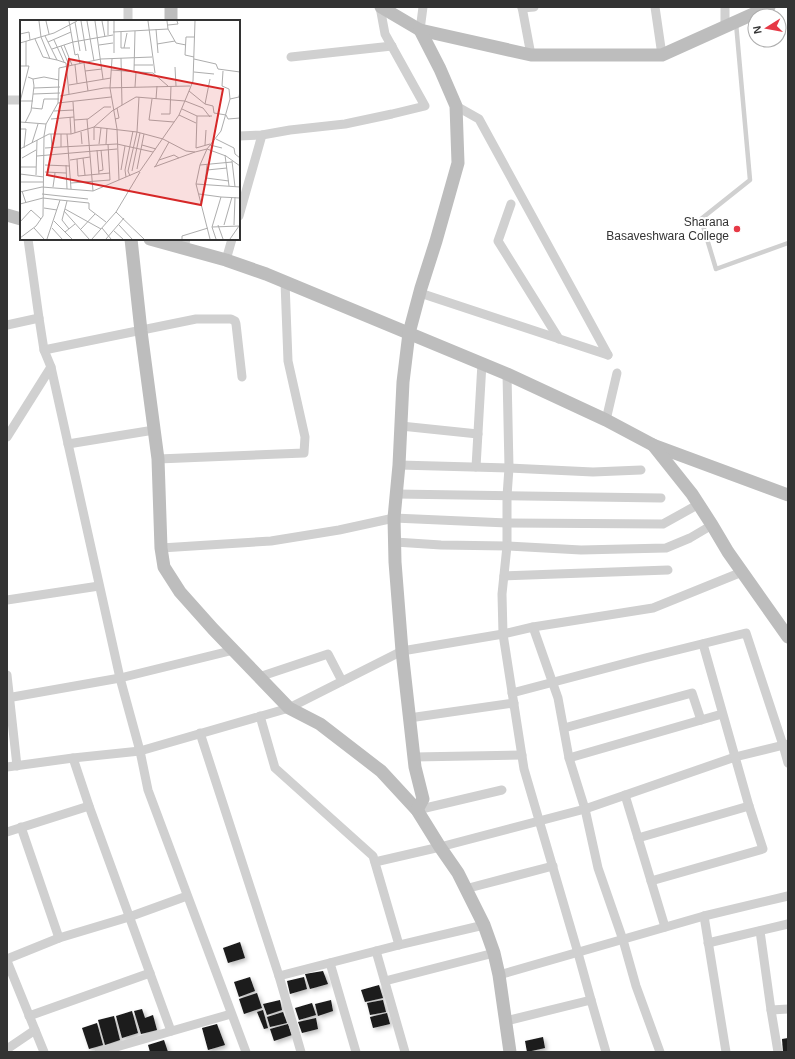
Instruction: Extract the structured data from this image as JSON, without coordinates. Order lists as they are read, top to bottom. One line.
{"places":["Sharana Basaveshwara College"],"north":"left"}
